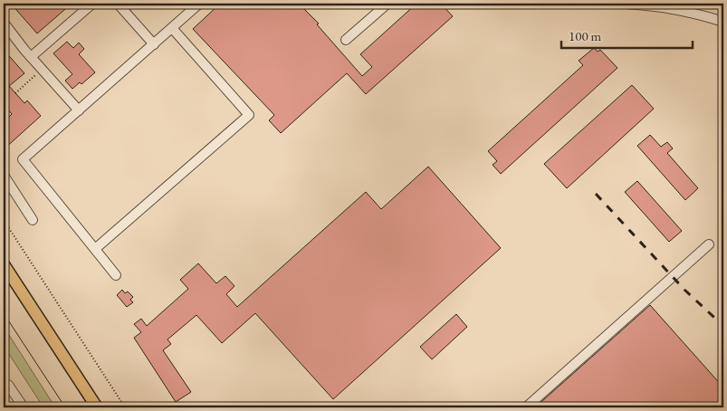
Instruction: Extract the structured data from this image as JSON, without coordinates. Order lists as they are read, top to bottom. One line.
{"scale_bar":"100 m"}
